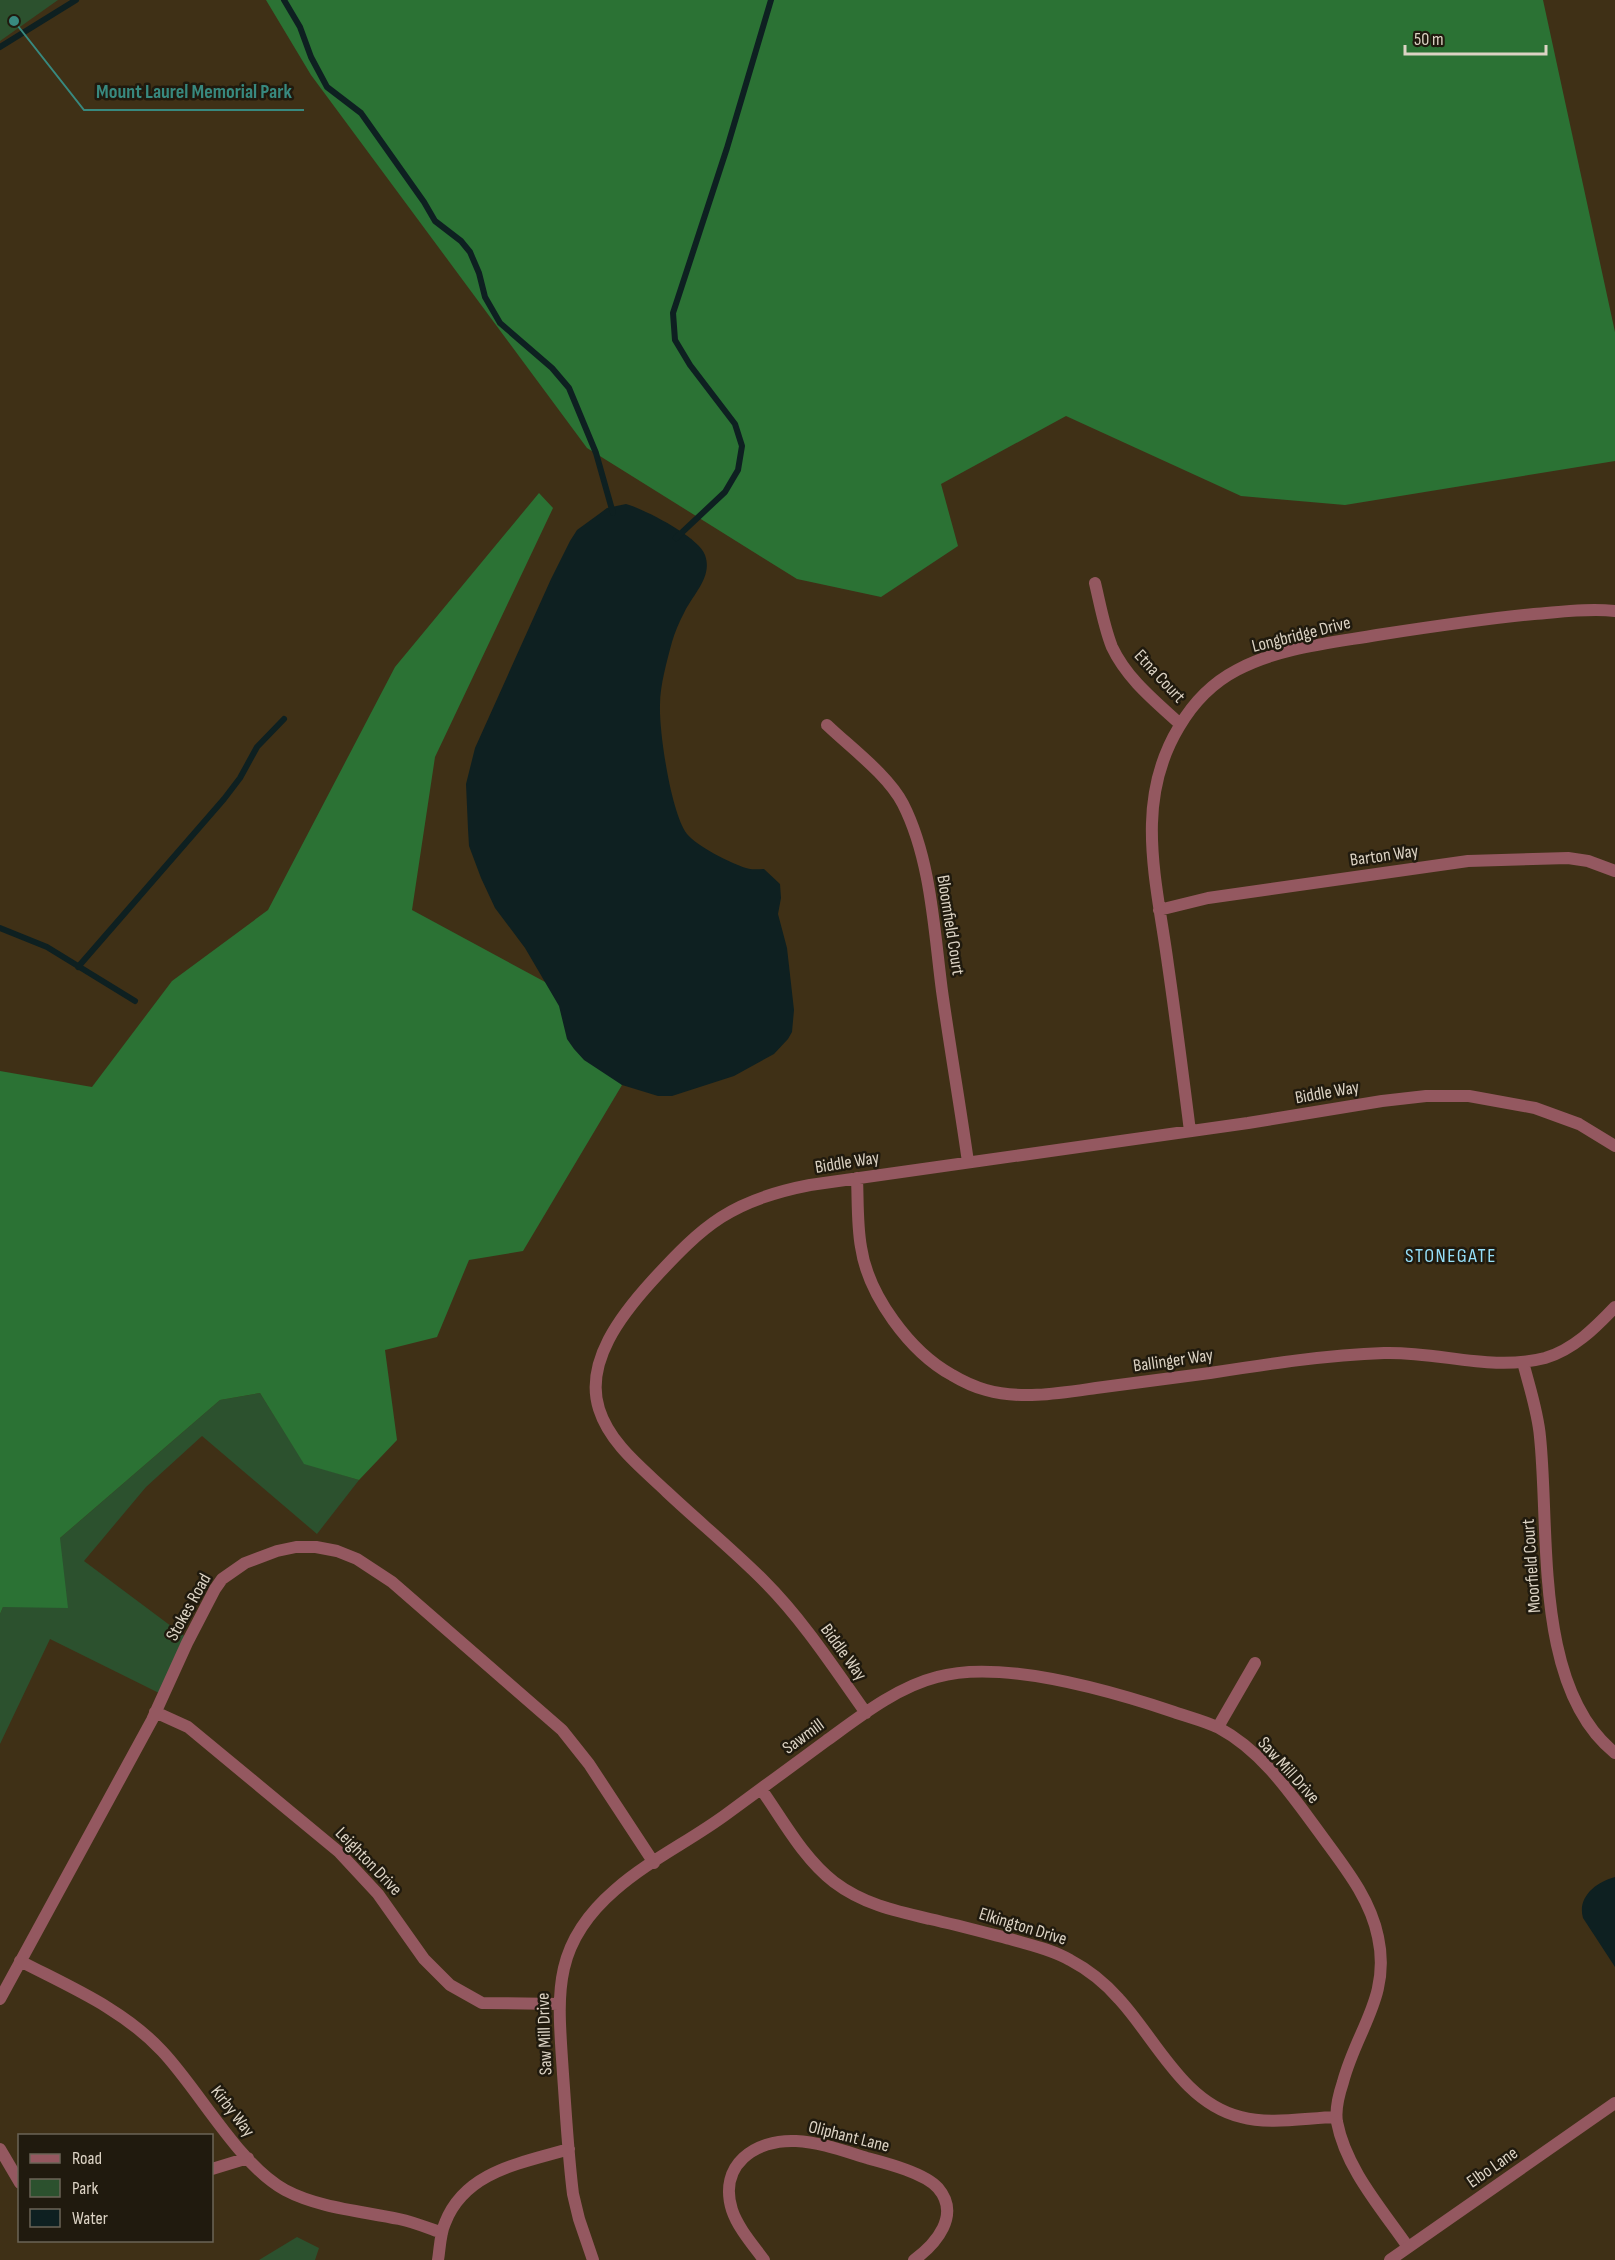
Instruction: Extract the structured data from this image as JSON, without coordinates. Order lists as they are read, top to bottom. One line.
{"streets":{"street":["Longbridge Drive","Etna Court","Barton Way","Bloomfield Court","Biddle Way","Ballinger Way","Moorfield Court","Stokes Road","Sawmill","Saw Mill Drive","Leighton Drive","Elkington Drive","Kirby Way","Oliphant Lane","Elbo Lane"]},"crossings":[["Longbridge Drive","Etna Court"],["Longbridge Drive","Barton Way"],["Longbridge Drive","Biddle Way"],["Bloomfield Court","Biddle Way"],["Biddle Way","Ballinger Way"],["Biddle Way","Sawmill"],["Biddle Way","Saw Mill Drive"],["Ballinger Way","Moorfield Court"],["Stokes Road","Saw Mill Drive"],["Stokes Road","Leighton Drive"],["Stokes Road","Kirby Way"],["Sawmill","Saw Mill Drive"],["Sawmill","Elkington Drive"],["Saw Mill Drive","Leighton Drive"],["Saw Mill Drive","Elkington Drive"]],"districts":["STONEGATE"],"places":["Mount Laurel Memorial Park"],"legend":["Road","Park","Water"],"scale_bar":"50 m"}
